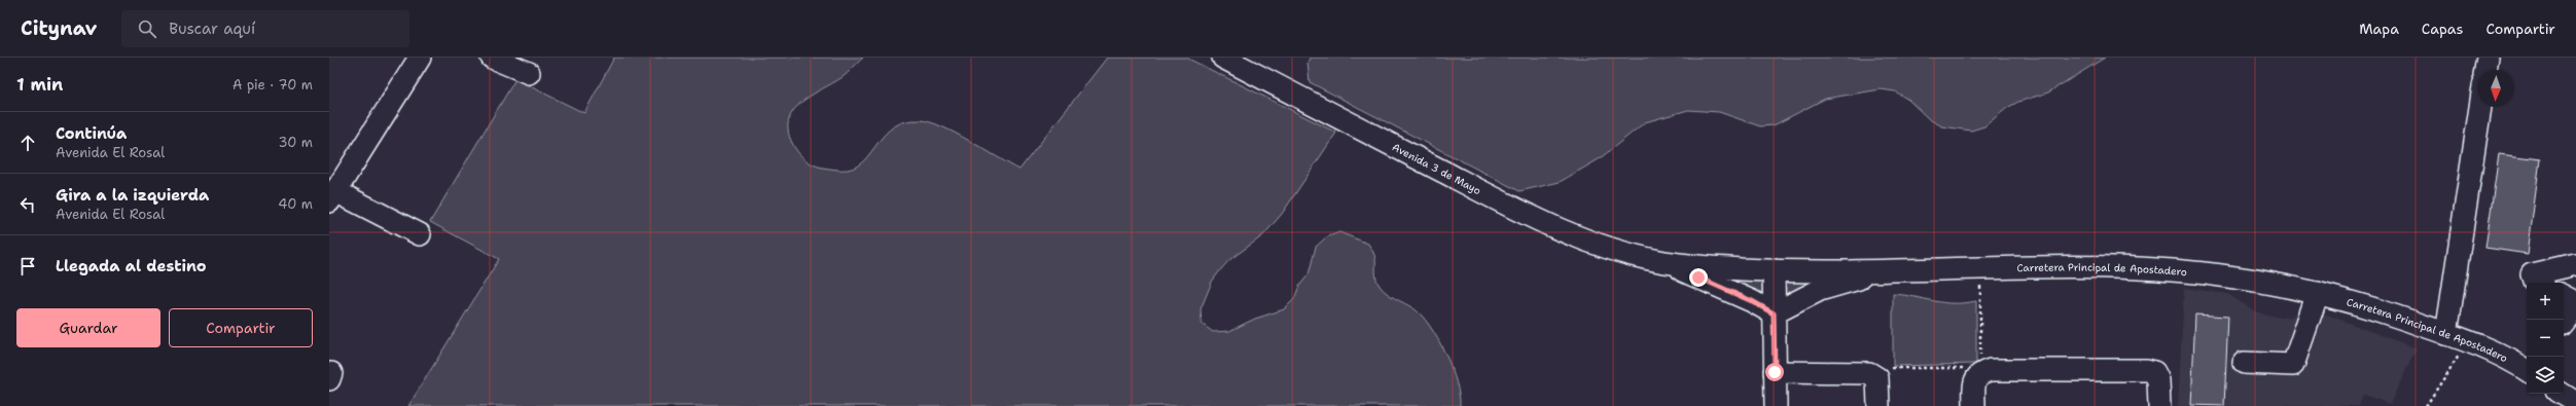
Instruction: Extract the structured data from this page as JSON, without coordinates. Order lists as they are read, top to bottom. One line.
{"streets":{"street":["Avenida 3 de Mayo","Carretera Principal de Apostadero"]},"crossings":[["Avenida 3 de Mayo","Carretera Principal de Apostadero"]],"north":"bottom","page":{"header":"Citynav","search":"Buscar aquí","nav":["Mapa","Capas","Compartir"],"heading":["1 min","A pie · 70 m"],"list":[["Continúa","Avenida El Rosal","30 m"],["Gira a la izquierda","Avenida El Rosal","40 m"],"Llegada al destino"],"map_buttons":["+","−"],"buttons":["Guardar","Compartir"]}}
